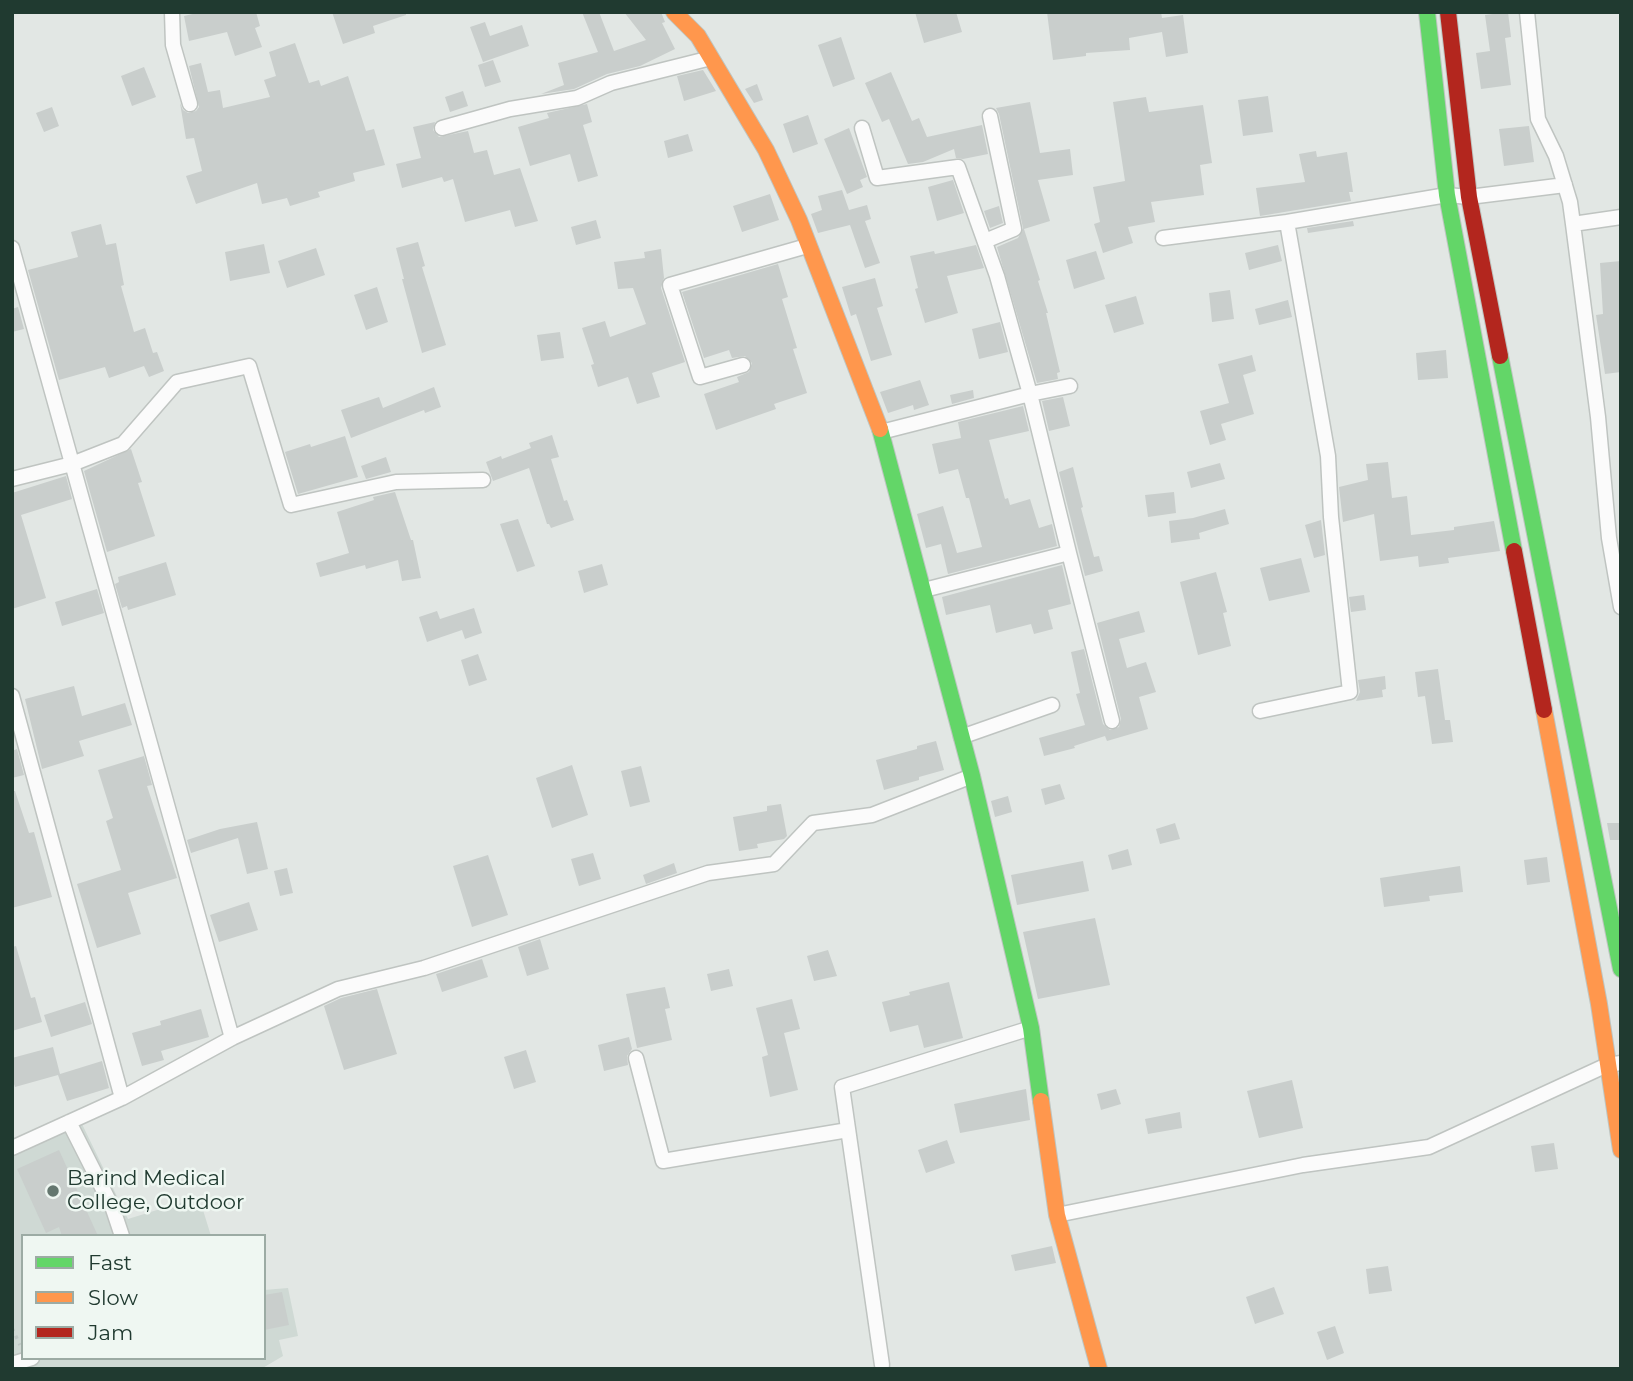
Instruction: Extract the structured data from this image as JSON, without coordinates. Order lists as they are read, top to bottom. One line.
{"places":["Barind Medical College, Outdoor"],"legend":["Fast","Slow","Jam"]}
